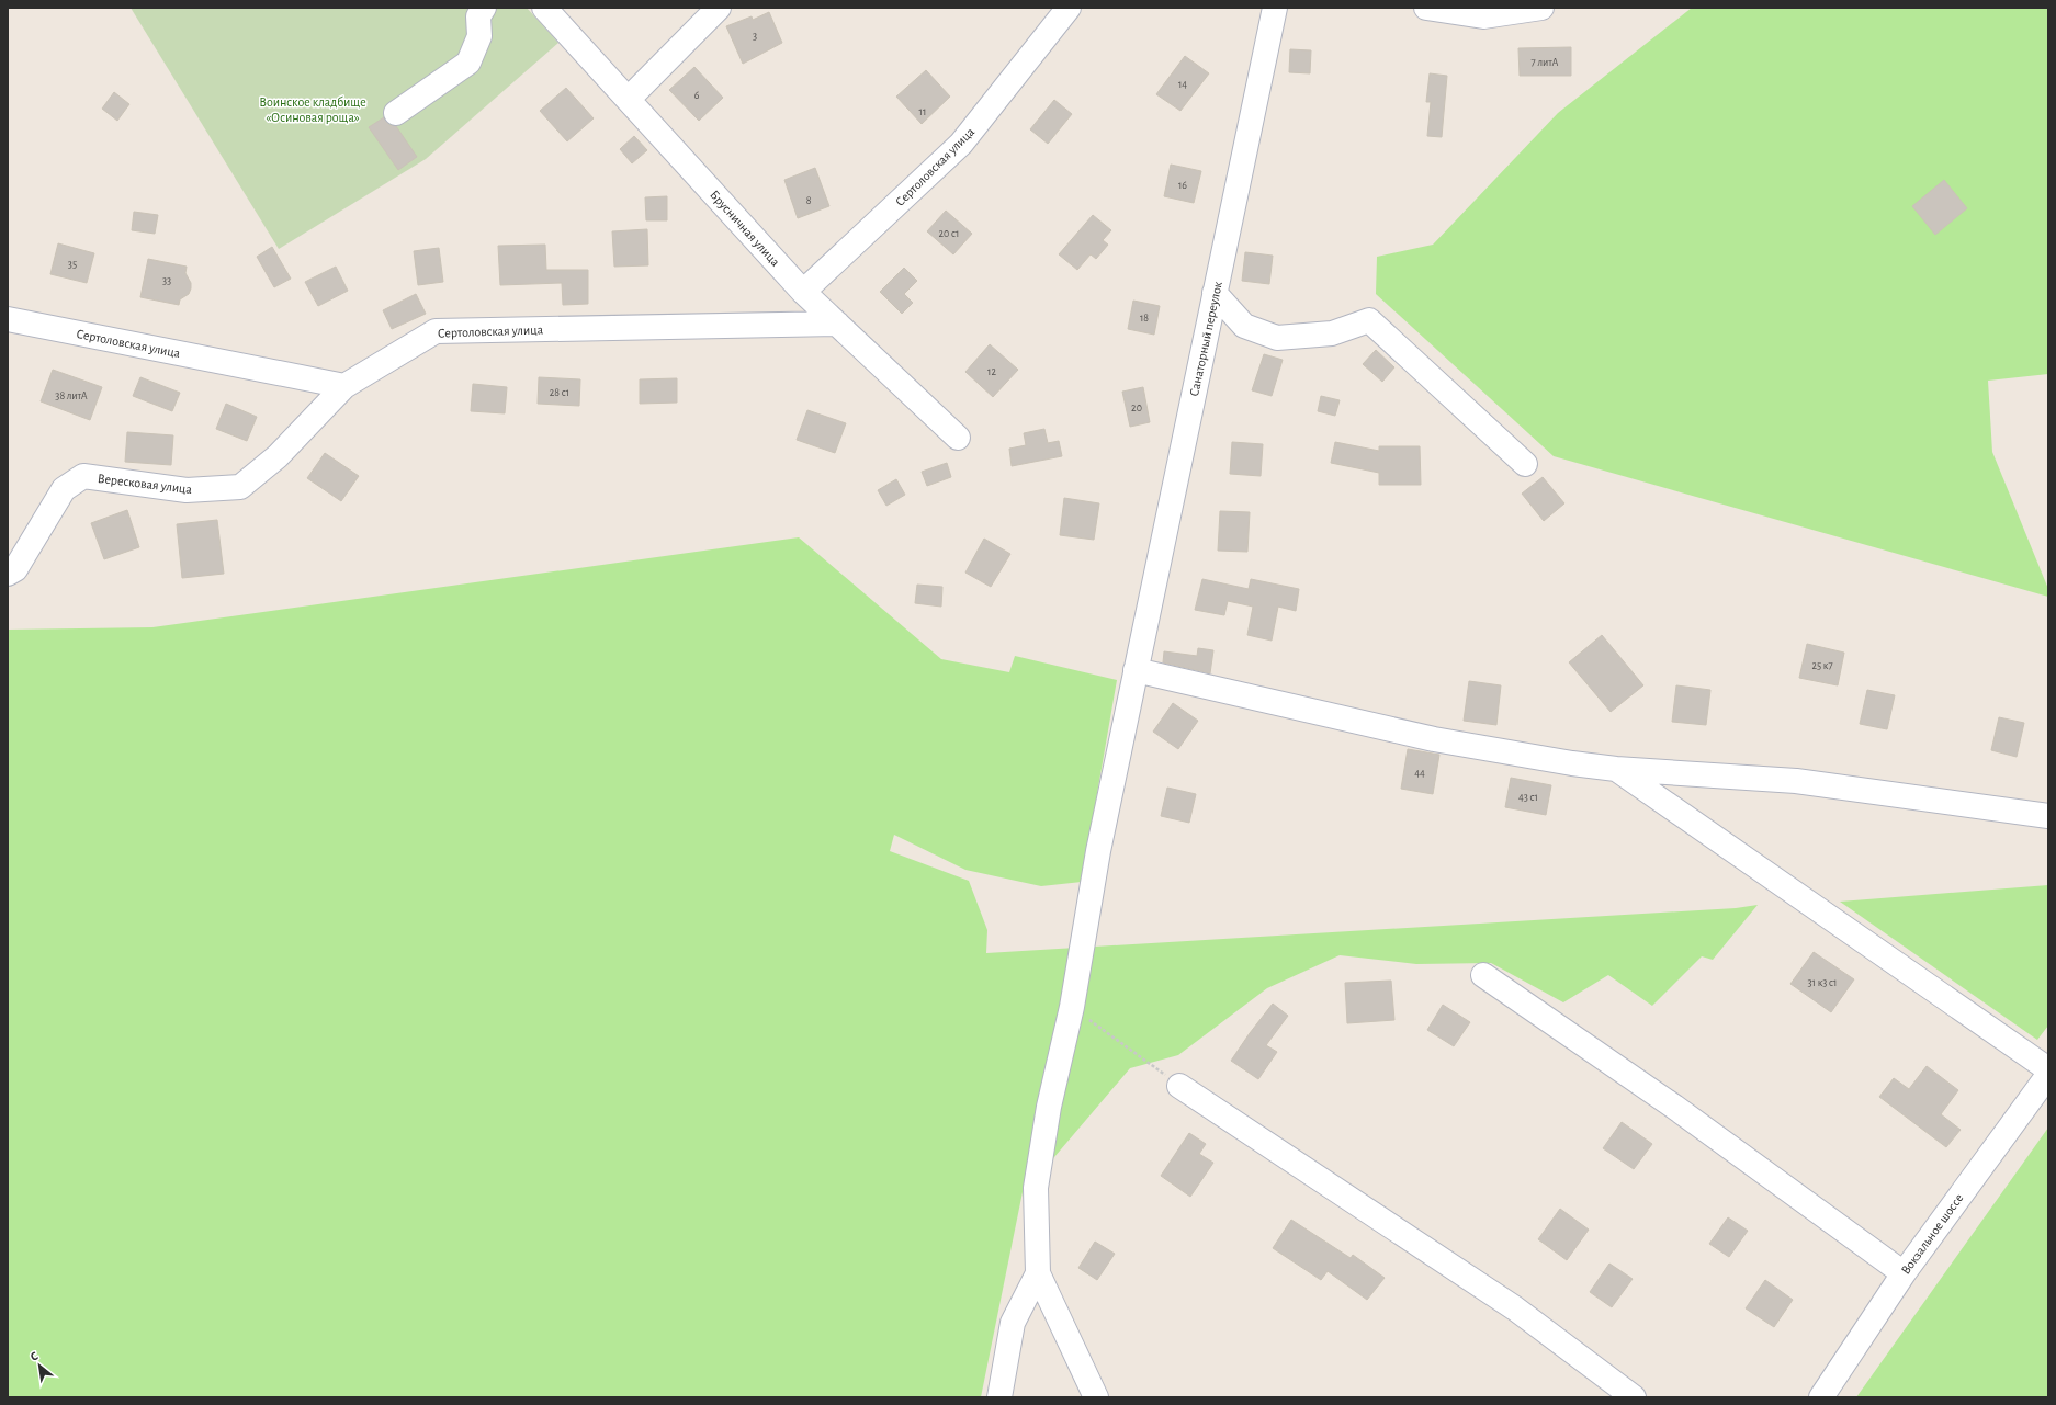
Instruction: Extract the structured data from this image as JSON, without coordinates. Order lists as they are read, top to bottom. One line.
{"streets":{"street":["Сертоловская улица","Брусничная улица","Санаторный переулок","Вересковая улица","Вокзальное шоссе"]},"crossings":[["Сертоловская улица","Брусничная улица"],["Сертоловская улица","Вересковая улица"]],"parks":["Воинское кладбище «Осиновая роща»"],"house_numbers":["3","7 литА","14","6","11","16","8","20 с1","35","33","18","12","28 с1","38 литА","20","25 к7","44","43 с1","31 к3 с1"],"north":"top left"}
